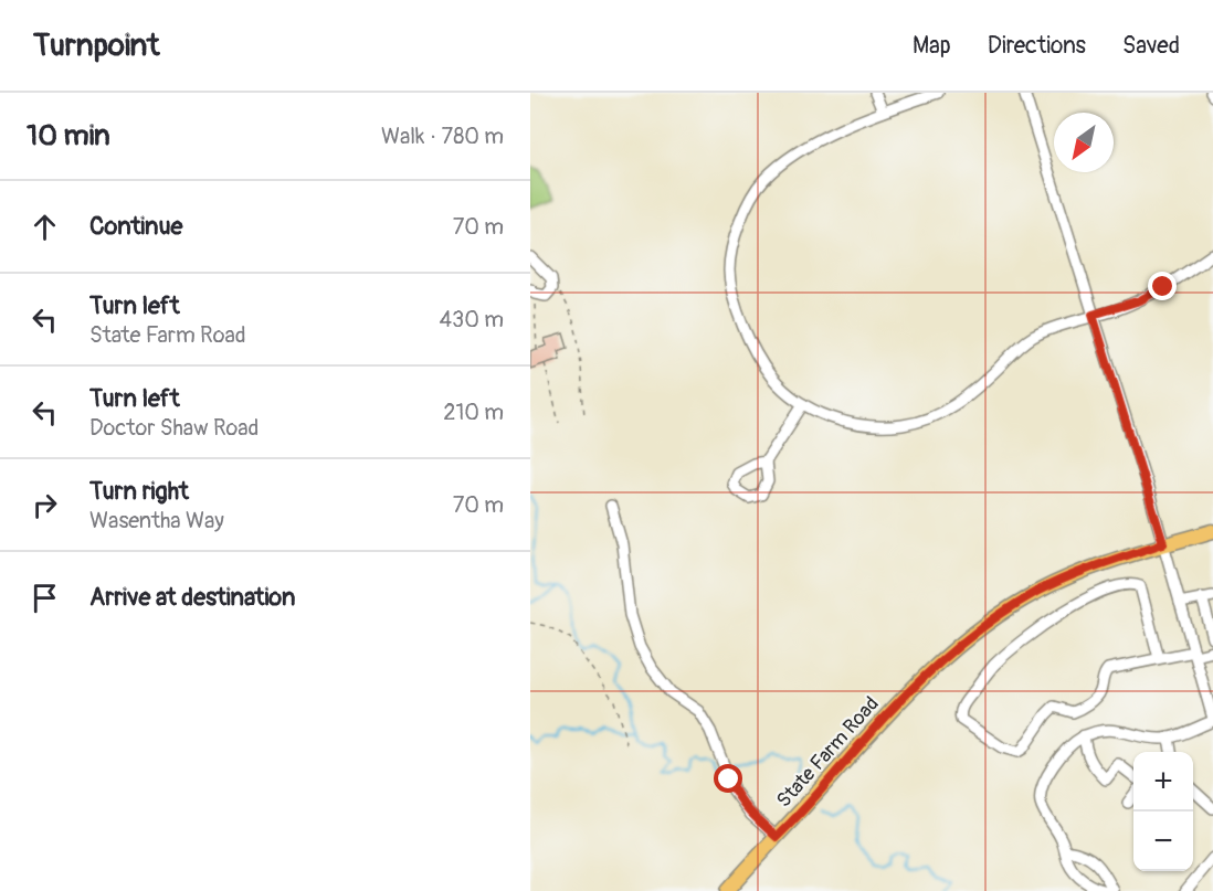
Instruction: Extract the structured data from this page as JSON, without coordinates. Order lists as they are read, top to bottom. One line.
{"streets":{"main road":["State Farm Road"]},"north":"bottom left","page":{"header":"Turnpoint","nav":["Map","Directions","Saved"],"heading":["10 min","Walk · 780 m"],"list":[["Continue","70 m"],["Turn left","State Farm Road","430 m"],["Turn left","Doctor Shaw Road","210 m"],["Turn right","Wasentha Way","70 m"],"Arrive at destination"],"map_buttons":["+","−"]}}
